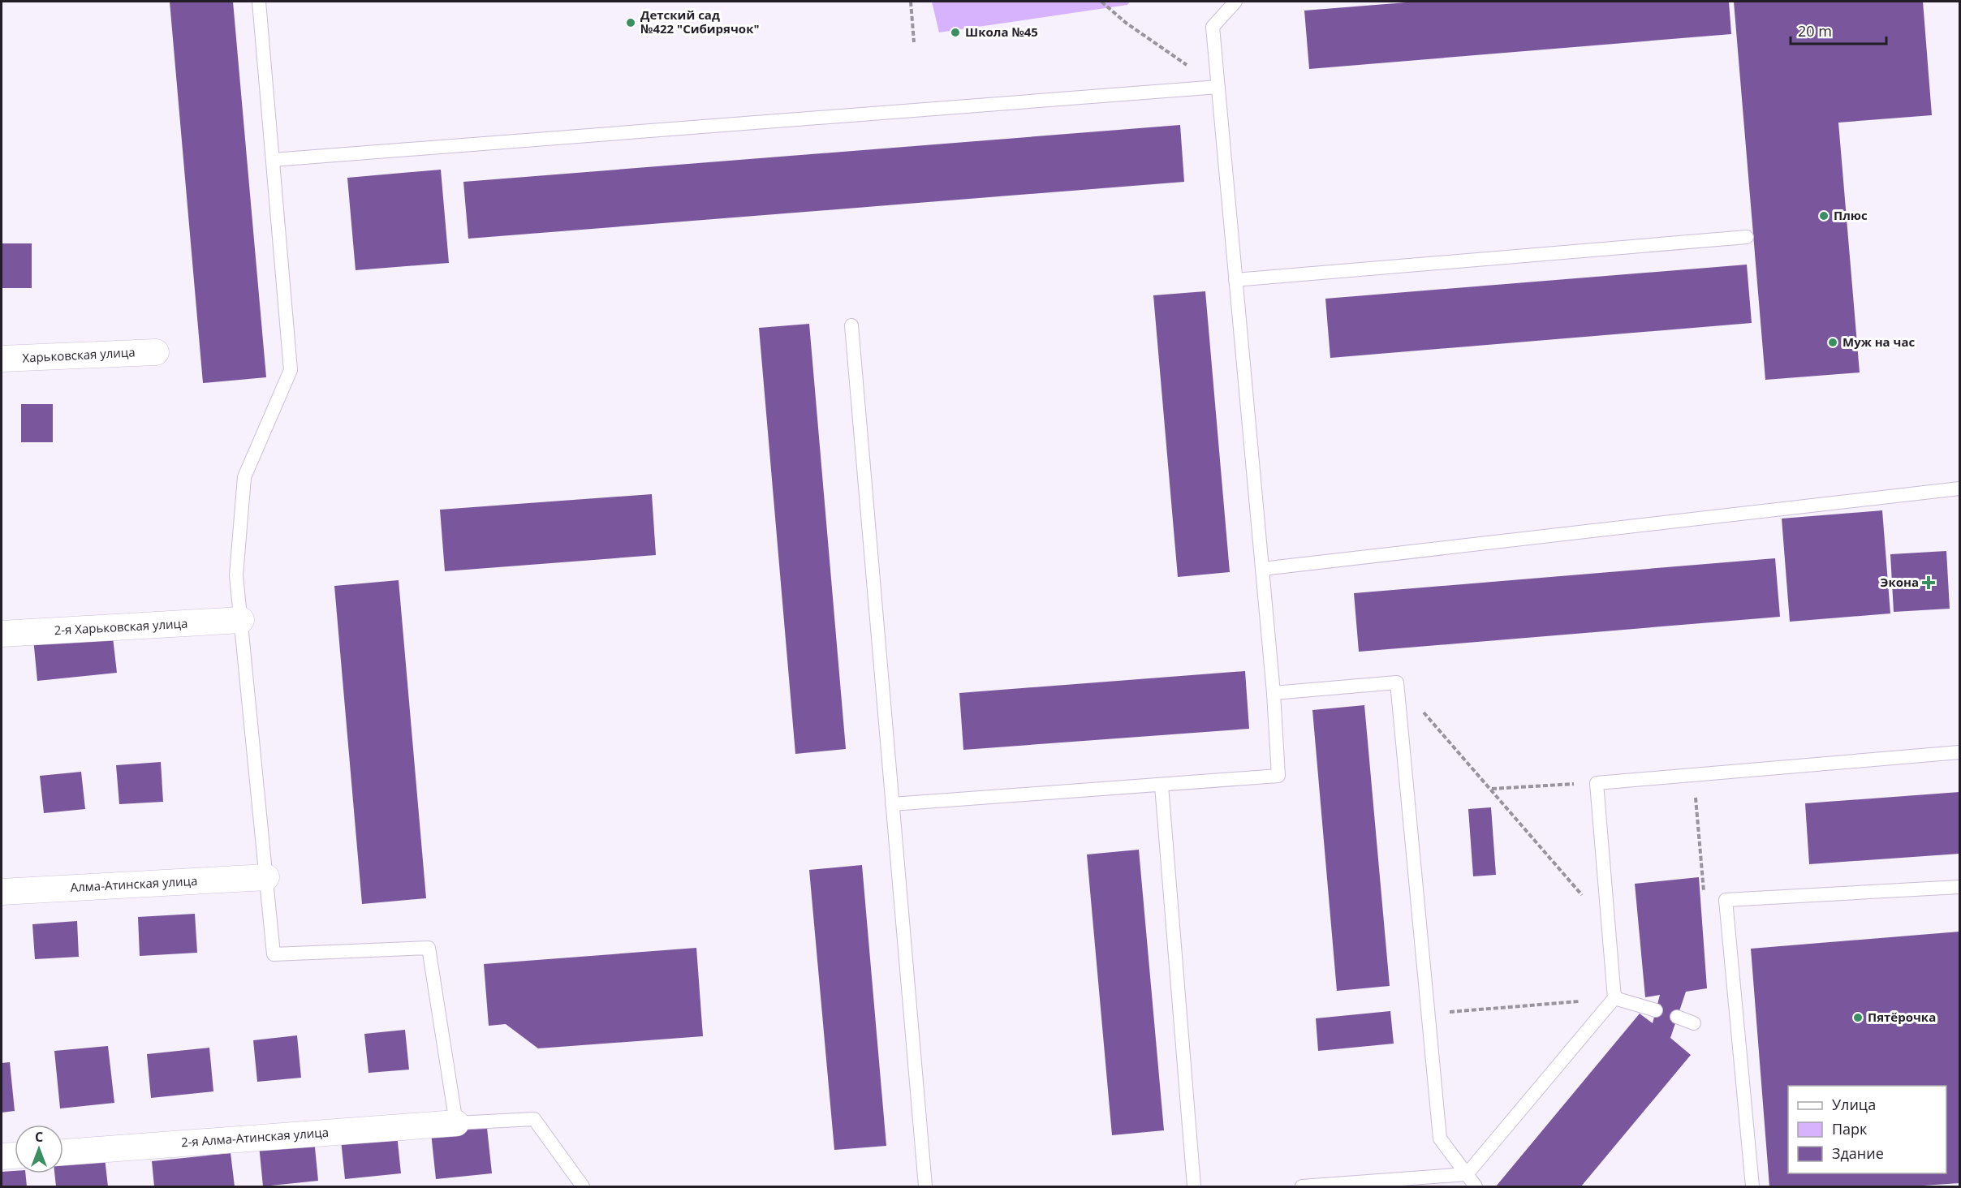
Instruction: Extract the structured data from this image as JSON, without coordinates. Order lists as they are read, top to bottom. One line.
{"streets":{"street":["Харьковская улица","2-я Харьковская улица","Алма-Атинская улица","2-я Алма-Атинская улица"]},"places":{"other":["Детский сад №422 \"Сибирячок\"","Школа №45","Плюс","Муж на час","Пятёрочка"],"health":["Экона"]},"legend":["Улица","Парк","Здание"],"scale_bar":"20 m","north":"top"}
